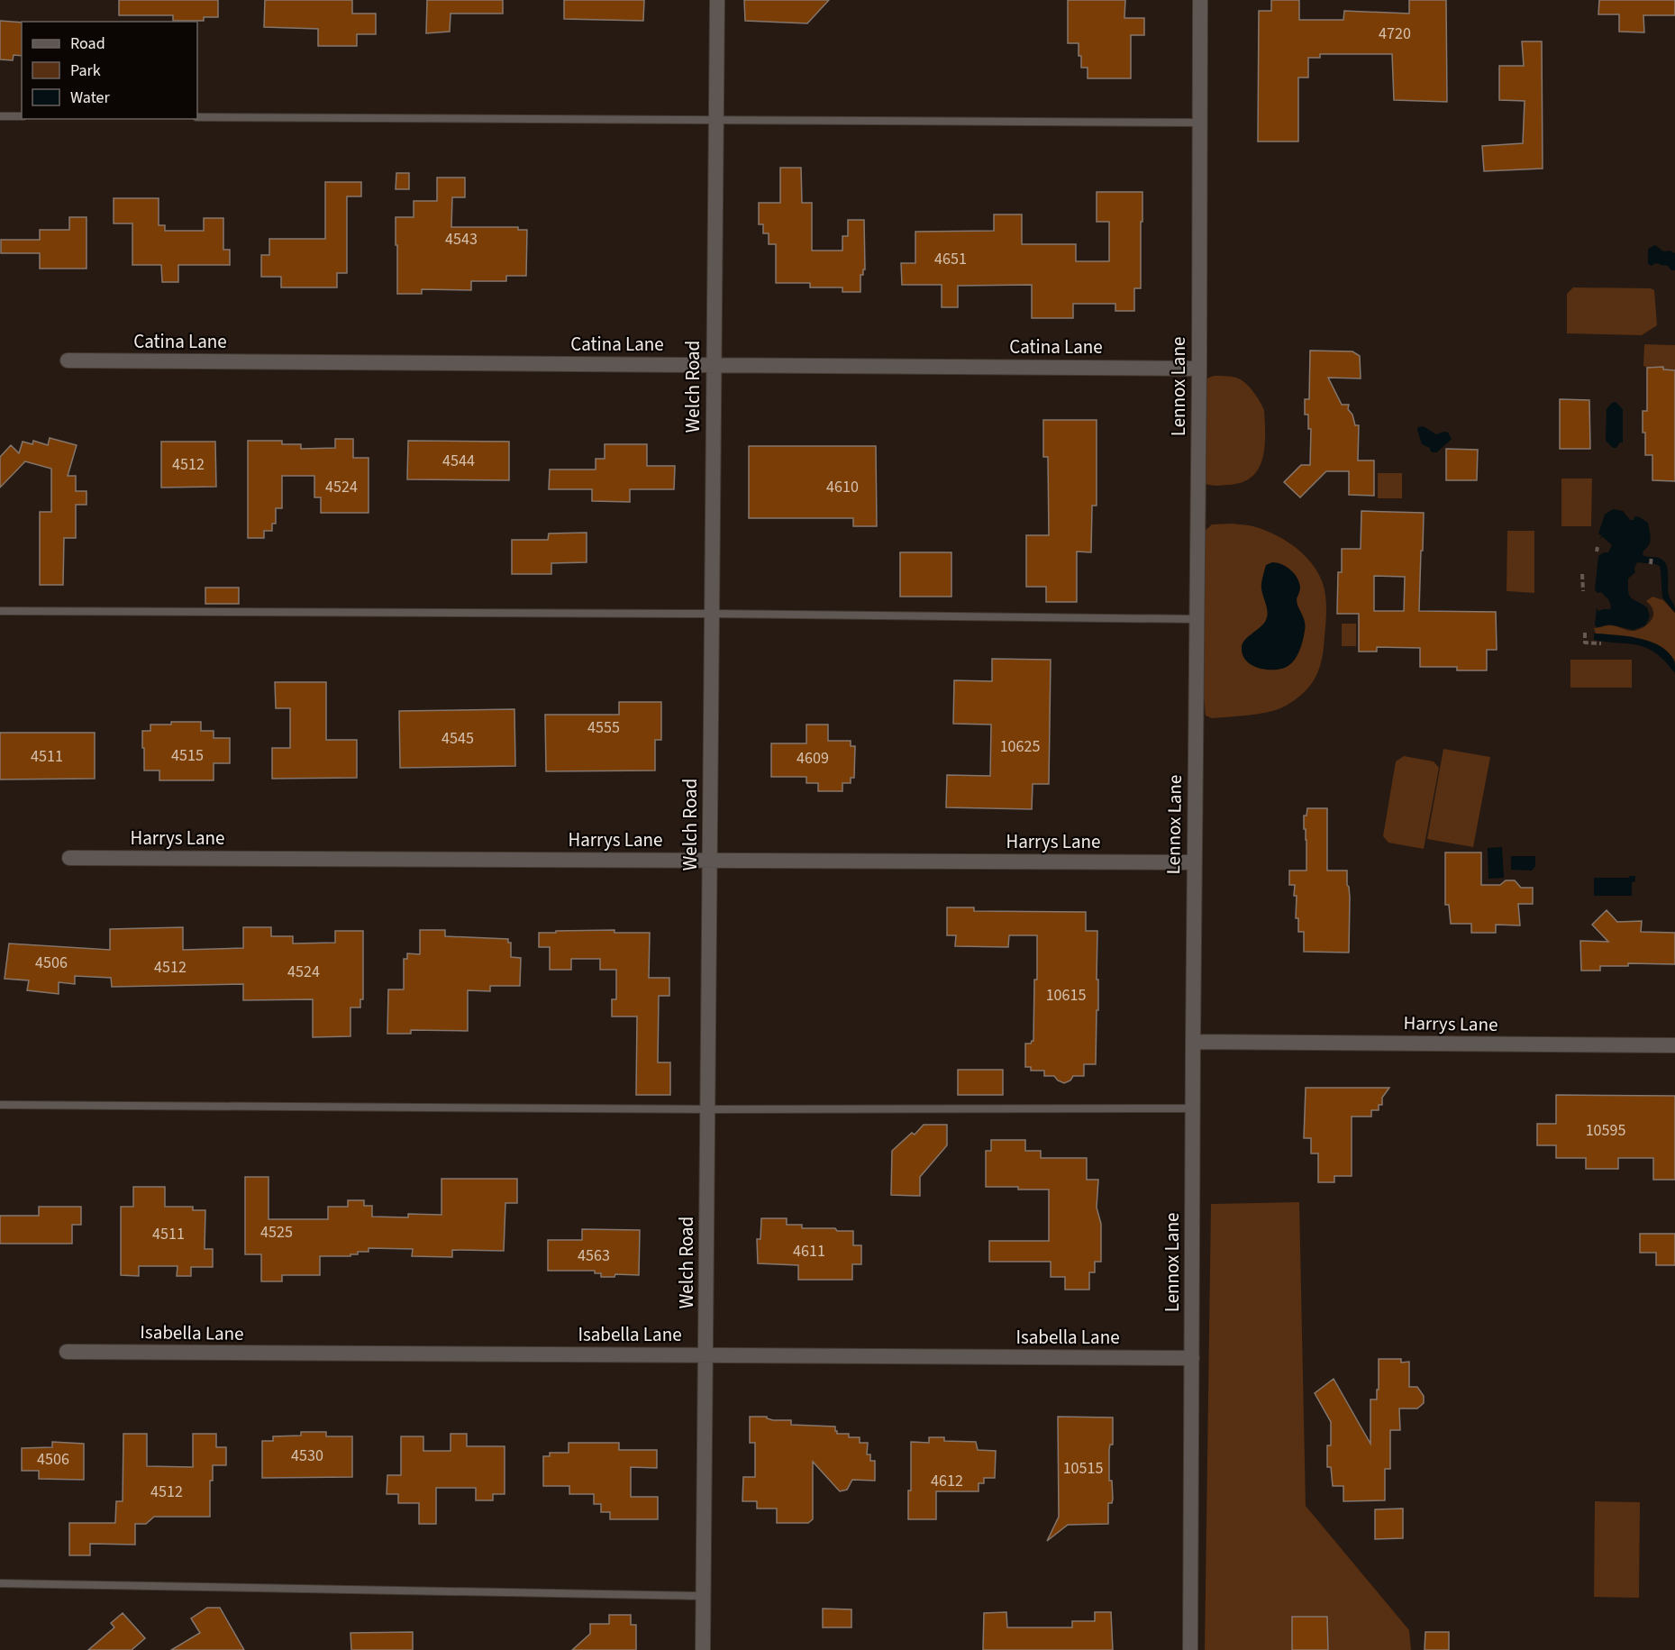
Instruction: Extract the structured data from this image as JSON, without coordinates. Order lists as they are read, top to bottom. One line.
{"streets":{"street":["Catina Lane","Welch Road","Lennox Lane","Harrys Lane","Isabella Lane"]},"crossings":[["Catina Lane","Welch Road"],["Catina Lane","Lennox Lane"],["Welch Road","Harrys Lane"],["Welch Road","Isabella Lane"],["Lennox Lane","Harrys Lane"],["Lennox Lane","Isabella Lane"]],"house_numbers":["4720","4543","4651","4544","4512","4524","4610","4555","4545","10625","4515","4511","4609","4506","4512","4524","10615","10595","4525","4511","4611","4563","4530","4506","10515","4612","4512"],"legend":["Road","Park","Water"]}
